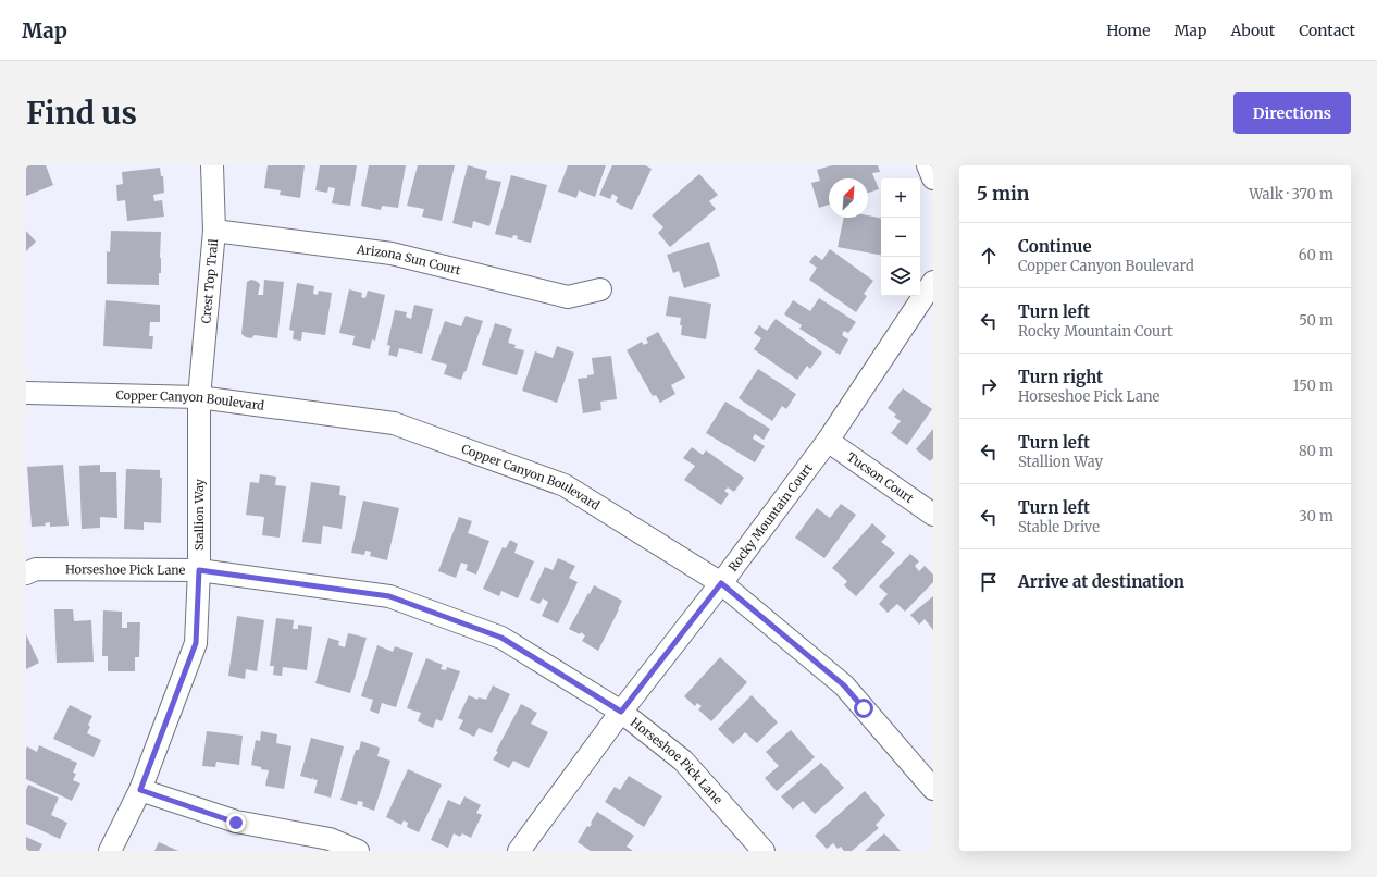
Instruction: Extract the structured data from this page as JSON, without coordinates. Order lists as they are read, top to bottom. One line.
{"streets":{"street":["Arizona Sun Court","Crest Top Trail","Copper Canyon Boulevard","Tucson Court","Stallion Way","Rocky Mountain Court","Horseshoe Pick Lane"]},"crossings":[["Arizona Sun Court","Crest Top Trail"],["Crest Top Trail","Copper Canyon Boulevard"],["Crest Top Trail","Stallion Way"],["Copper Canyon Boulevard","Stallion Way"],["Copper Canyon Boulevard","Rocky Mountain Court"],["Tucson Court","Rocky Mountain Court"],["Stallion Way","Horseshoe Pick Lane"],["Rocky Mountain Court","Horseshoe Pick Lane"]],"north":"top right","page":{"header":"Map","nav":["Home","Map","About","Contact"],"buttons":"Directions","title":"Find us","heading":["5 min","Walk · 370 m"],"map_buttons":["+","−"],"list":[["Continue","Copper Canyon Boulevard","60 m"],["Turn left","Rocky Mountain Court","50 m"],["Turn right","Horseshoe Pick Lane","150 m"],["Turn left","Stallion Way","80 m"],["Turn left","Stable Drive","30 m"],"Arrive at destination"]}}
